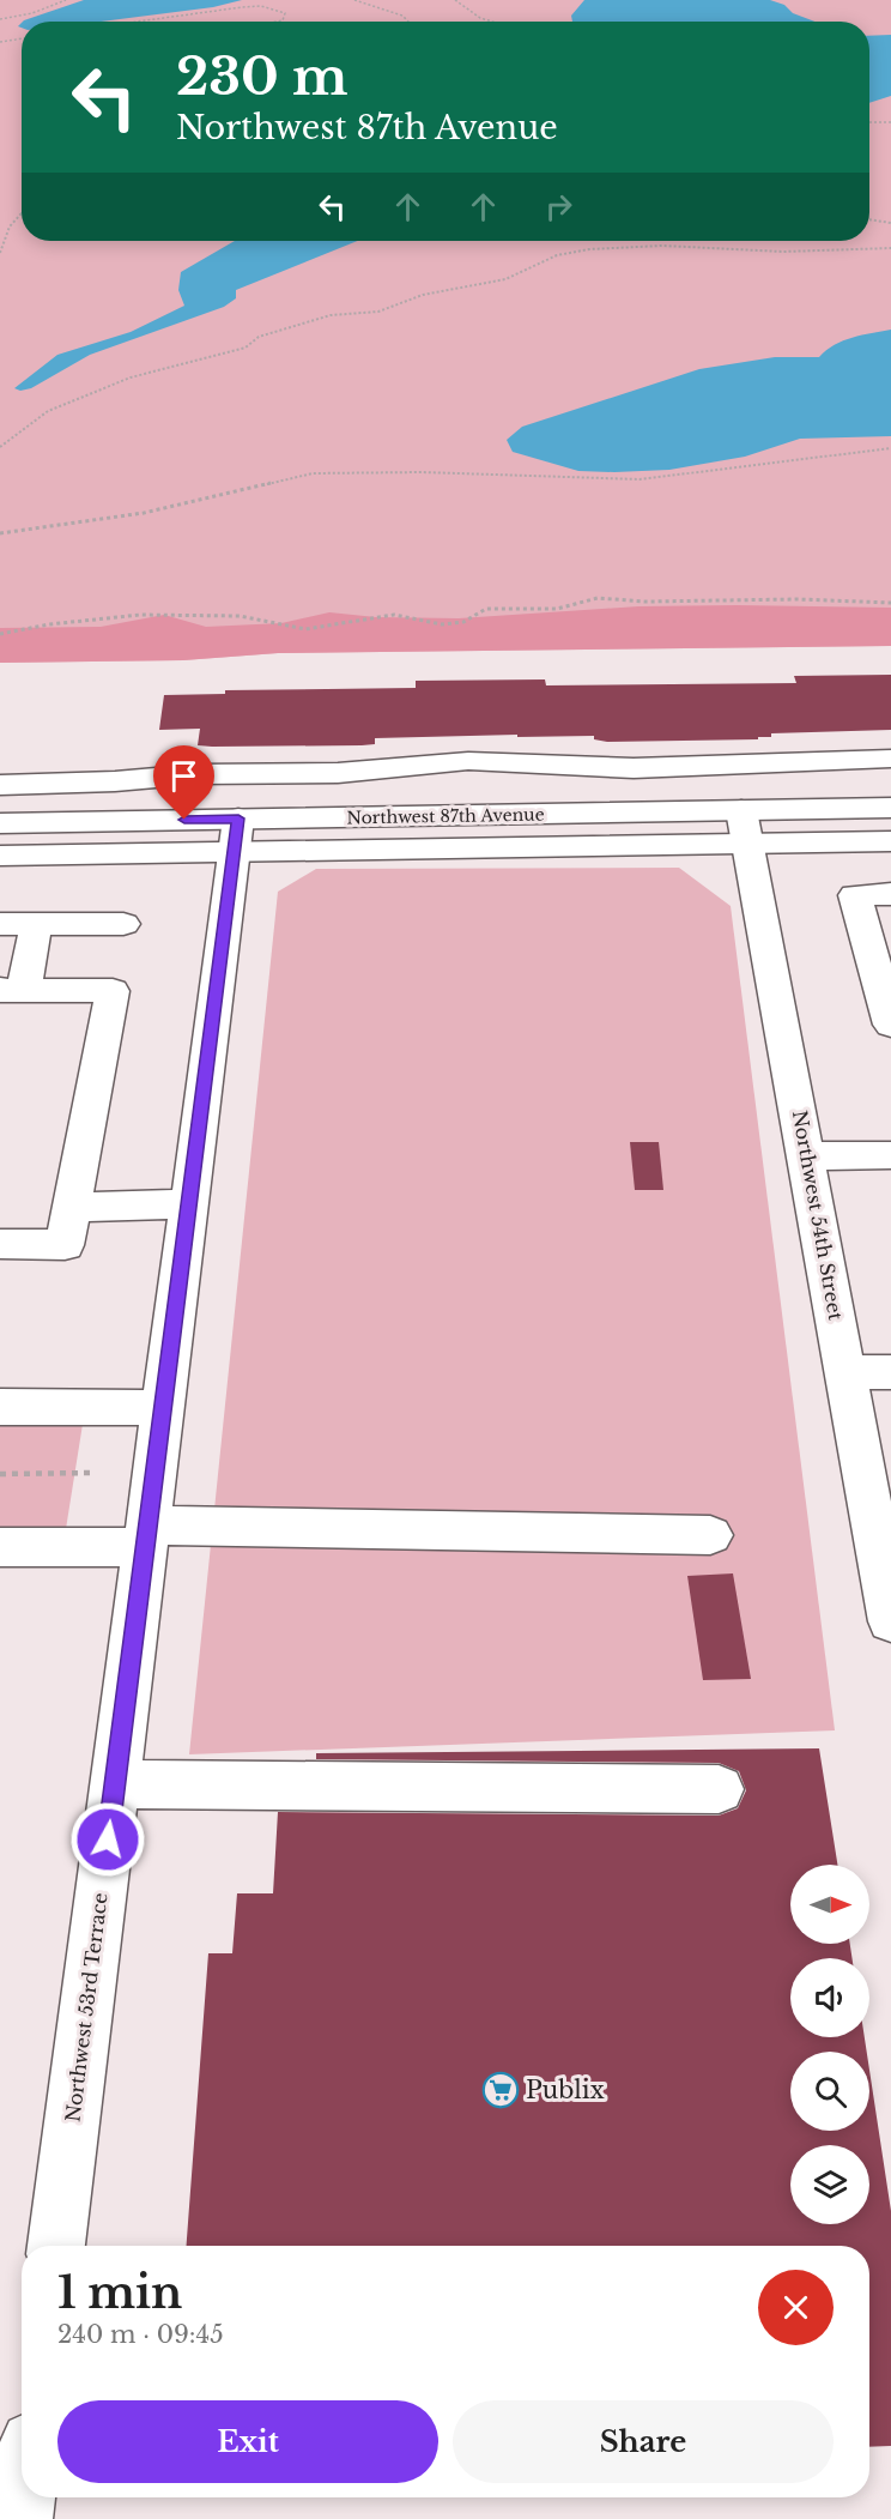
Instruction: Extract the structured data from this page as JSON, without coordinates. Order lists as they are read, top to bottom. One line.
{"streets":{"street":["Northwest 87th Avenue","Northwest 54th Street","Northwest 53rd Terrace"]},"crossings":[["Northwest 87th Avenue","Northwest 54th Street"],["Northwest 87th Avenue","Northwest 53rd Terrace"]],"places":{"supermarket":["Publix"]},"north":"right","page":{"turn":["230 m","Northwest 87th Avenue"],"heading":["1 min","240 m · 09:45"],"buttons":["Exit","Share"]}}
